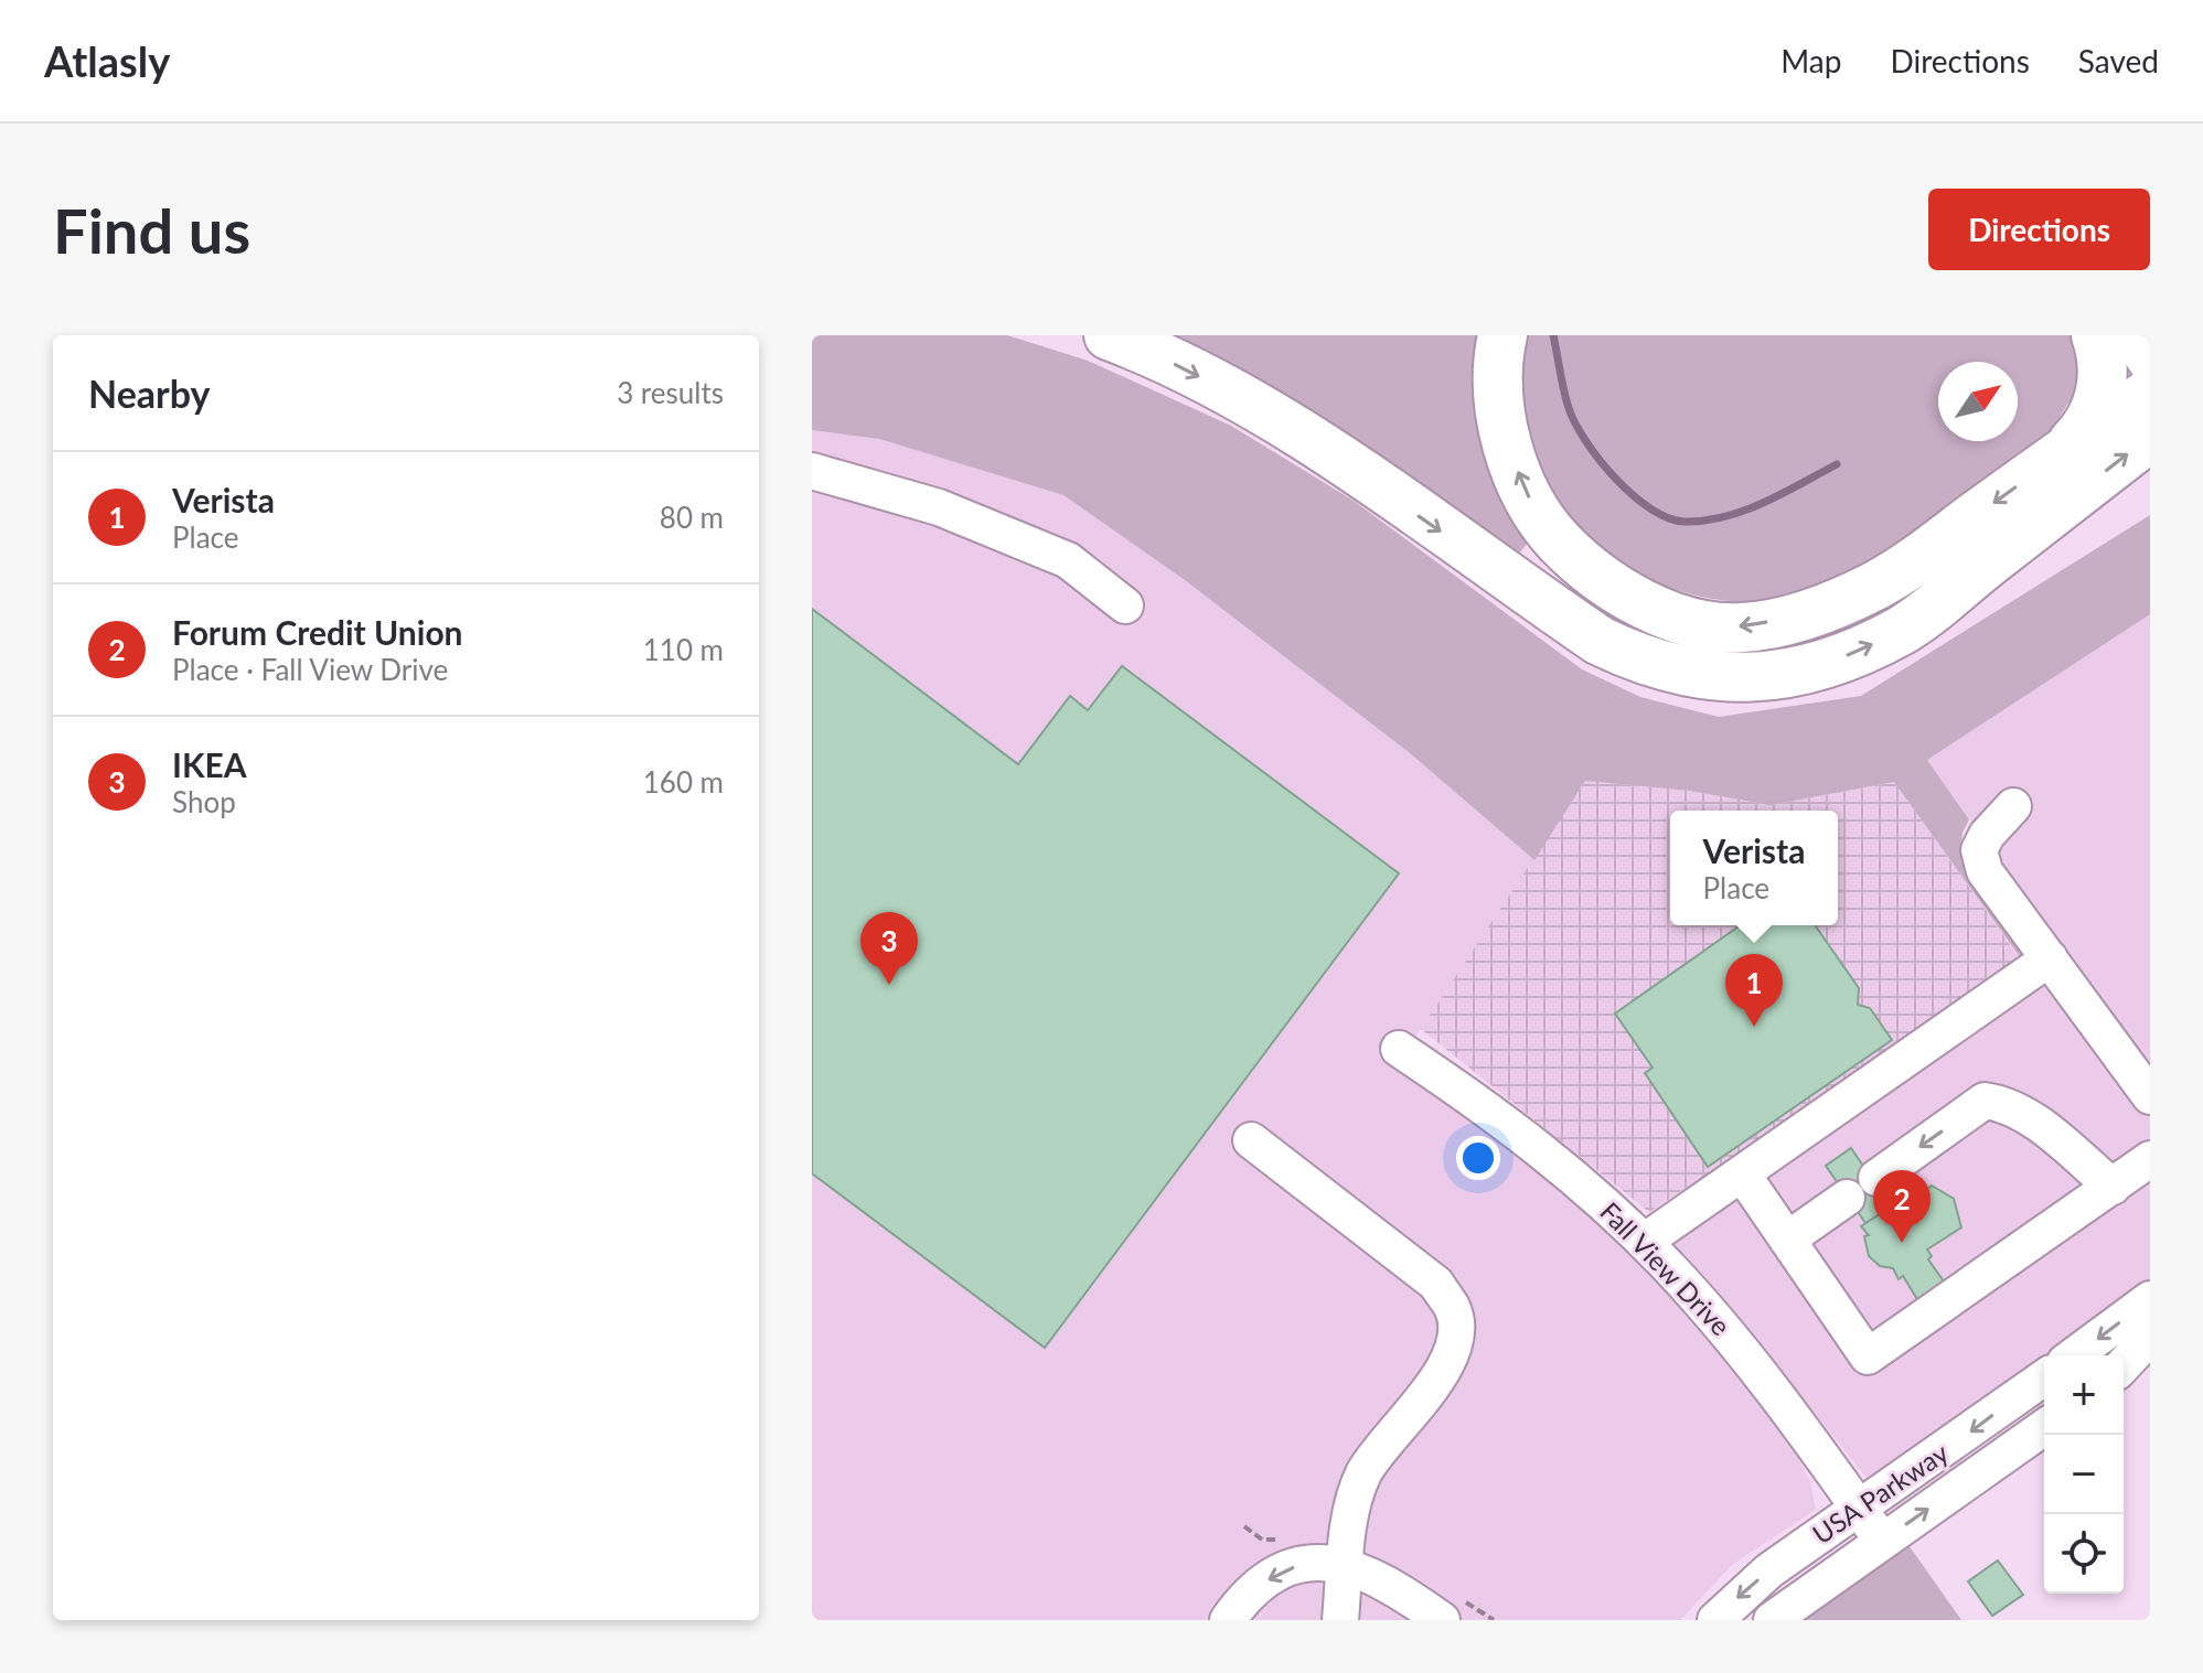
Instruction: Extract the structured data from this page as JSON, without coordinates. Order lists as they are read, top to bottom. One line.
{"streets":{"street":["Fall View Drive","USA Parkway"]},"crossings":[["Fall View Drive","USA Parkway"]],"north":"top right","page":{"header":"Atlasly","nav":["Map","Directions","Saved"],"buttons":"Directions","title":"Find us","heading":["Nearby","3 results"],"list":[{"mark":"1","name":"Verista","note":"Place","value":"80 m"},{"mark":"2","name":"Forum Credit Union","note":"Place · Fall View Drive","value":"110 m"},{"mark":"3","name":"IKEA","note":"Shop","value":"160 m"}],"popup":["Verista","Place"],"pins":["3","1","2"],"map_buttons":["+","−"]}}
